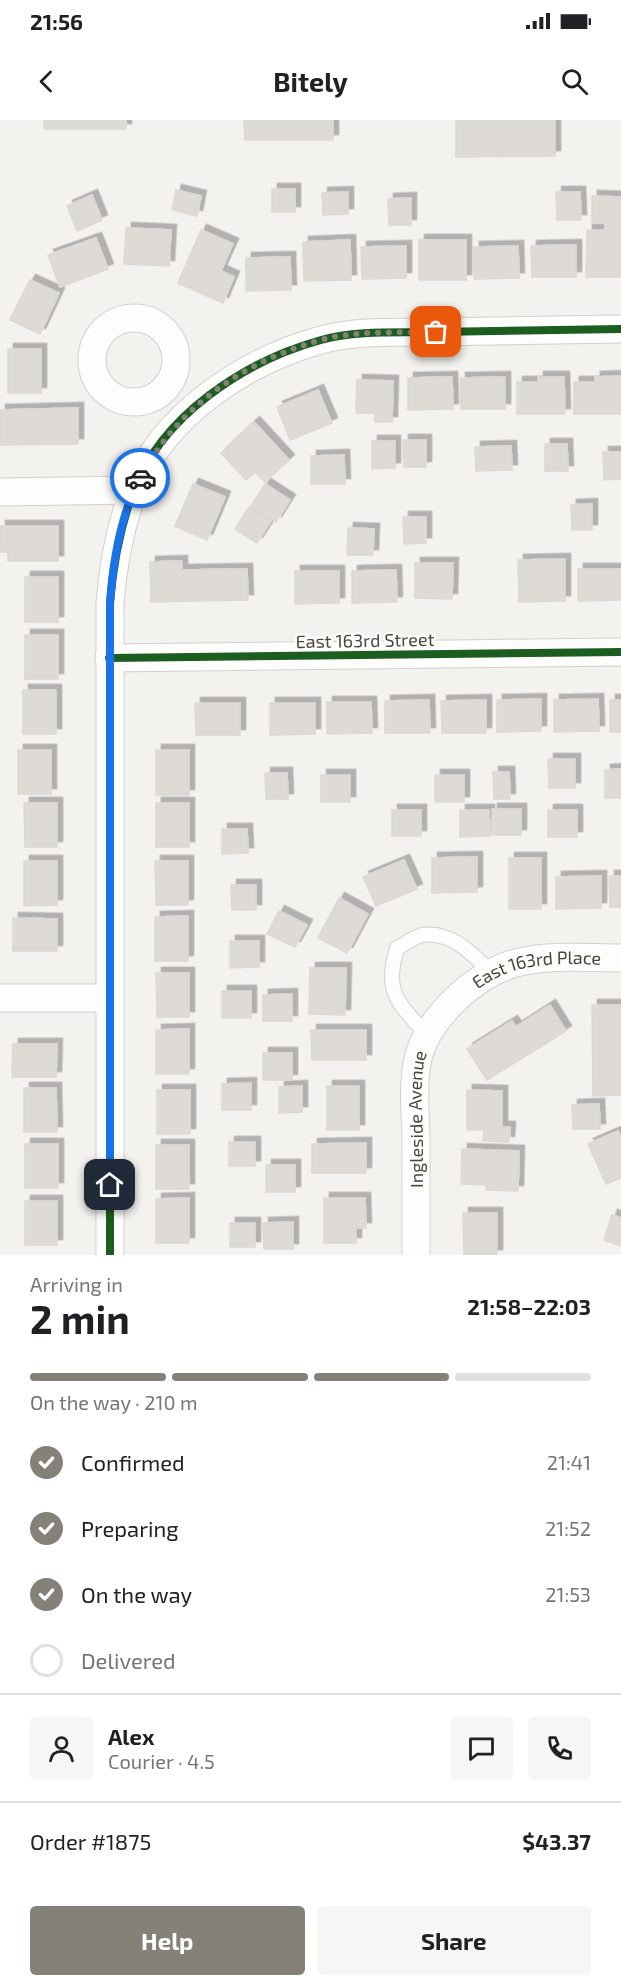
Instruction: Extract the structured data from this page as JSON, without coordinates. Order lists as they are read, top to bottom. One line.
{"streets":{"street":["East 163rd Street","East 163rd Place","Ingleside Avenue"]},"crossings":[["East 163rd Place","Ingleside Avenue"]],"page":{"status":"21:56","header":"Bitely","heading":["2 min","Arriving in","21:58–22:03"],"panel":["Alex","Courier · 4.5","Order #1875","$43.37"],"bar":"On the way · 210 m","list":[["Confirmed","21:41"],["Preparing","21:52"],["On the way","21:53"],"Delivered"],"buttons":["Help","Share"]}}
